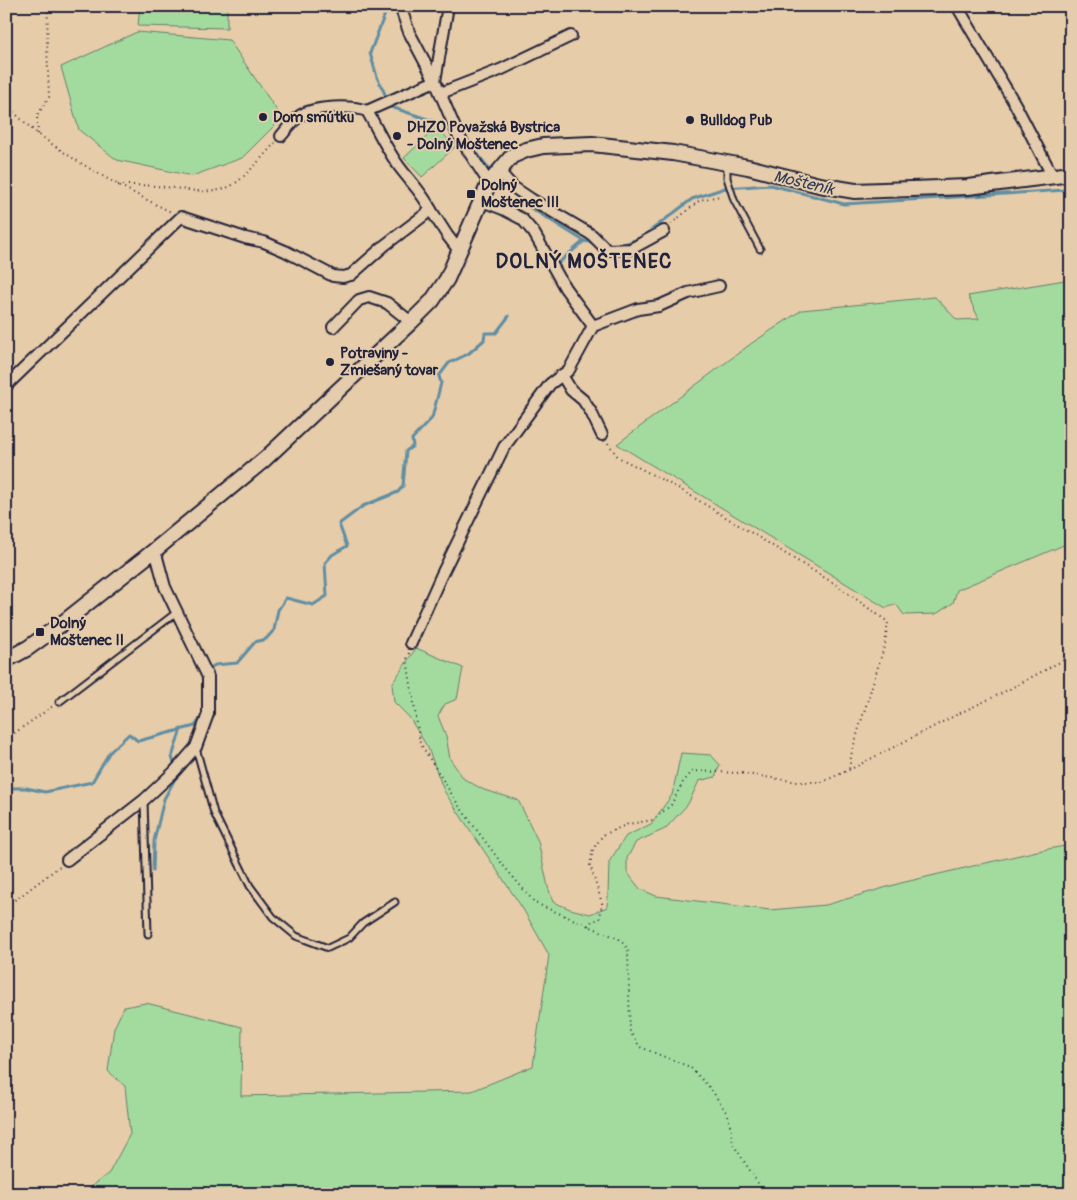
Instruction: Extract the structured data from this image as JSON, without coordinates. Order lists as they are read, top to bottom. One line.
{"districts":["DOLNÝ MOŠTENEC"],"water":["Mošteník"],"places":{"other":["Dom smútku","Bulldog Pub","DHZO Považská Bystrica - Dolný Moštenec","Potraviny - Zmiešaný tovar"],"transit":["Dolný Moštenec III","Dolný Moštenec II"]}}
